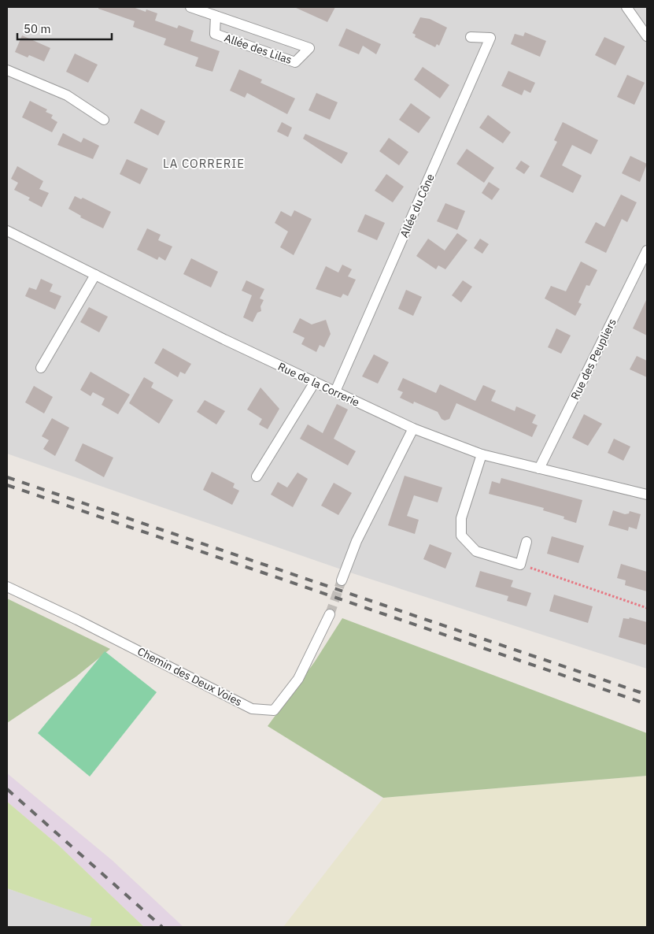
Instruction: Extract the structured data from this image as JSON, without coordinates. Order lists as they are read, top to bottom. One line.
{"streets":{"street":["Allée des Lilas","Allée du Cône","Rue des Peupliers","Rue de la Correrie","Chemin des Deux Voies"]},"crossings":[["Allée du Cône","Rue de la Correrie"],["Rue des Peupliers","Rue de la Correrie"]],"districts":["LA CORRERIE"],"scale_bar":"50 m"}
